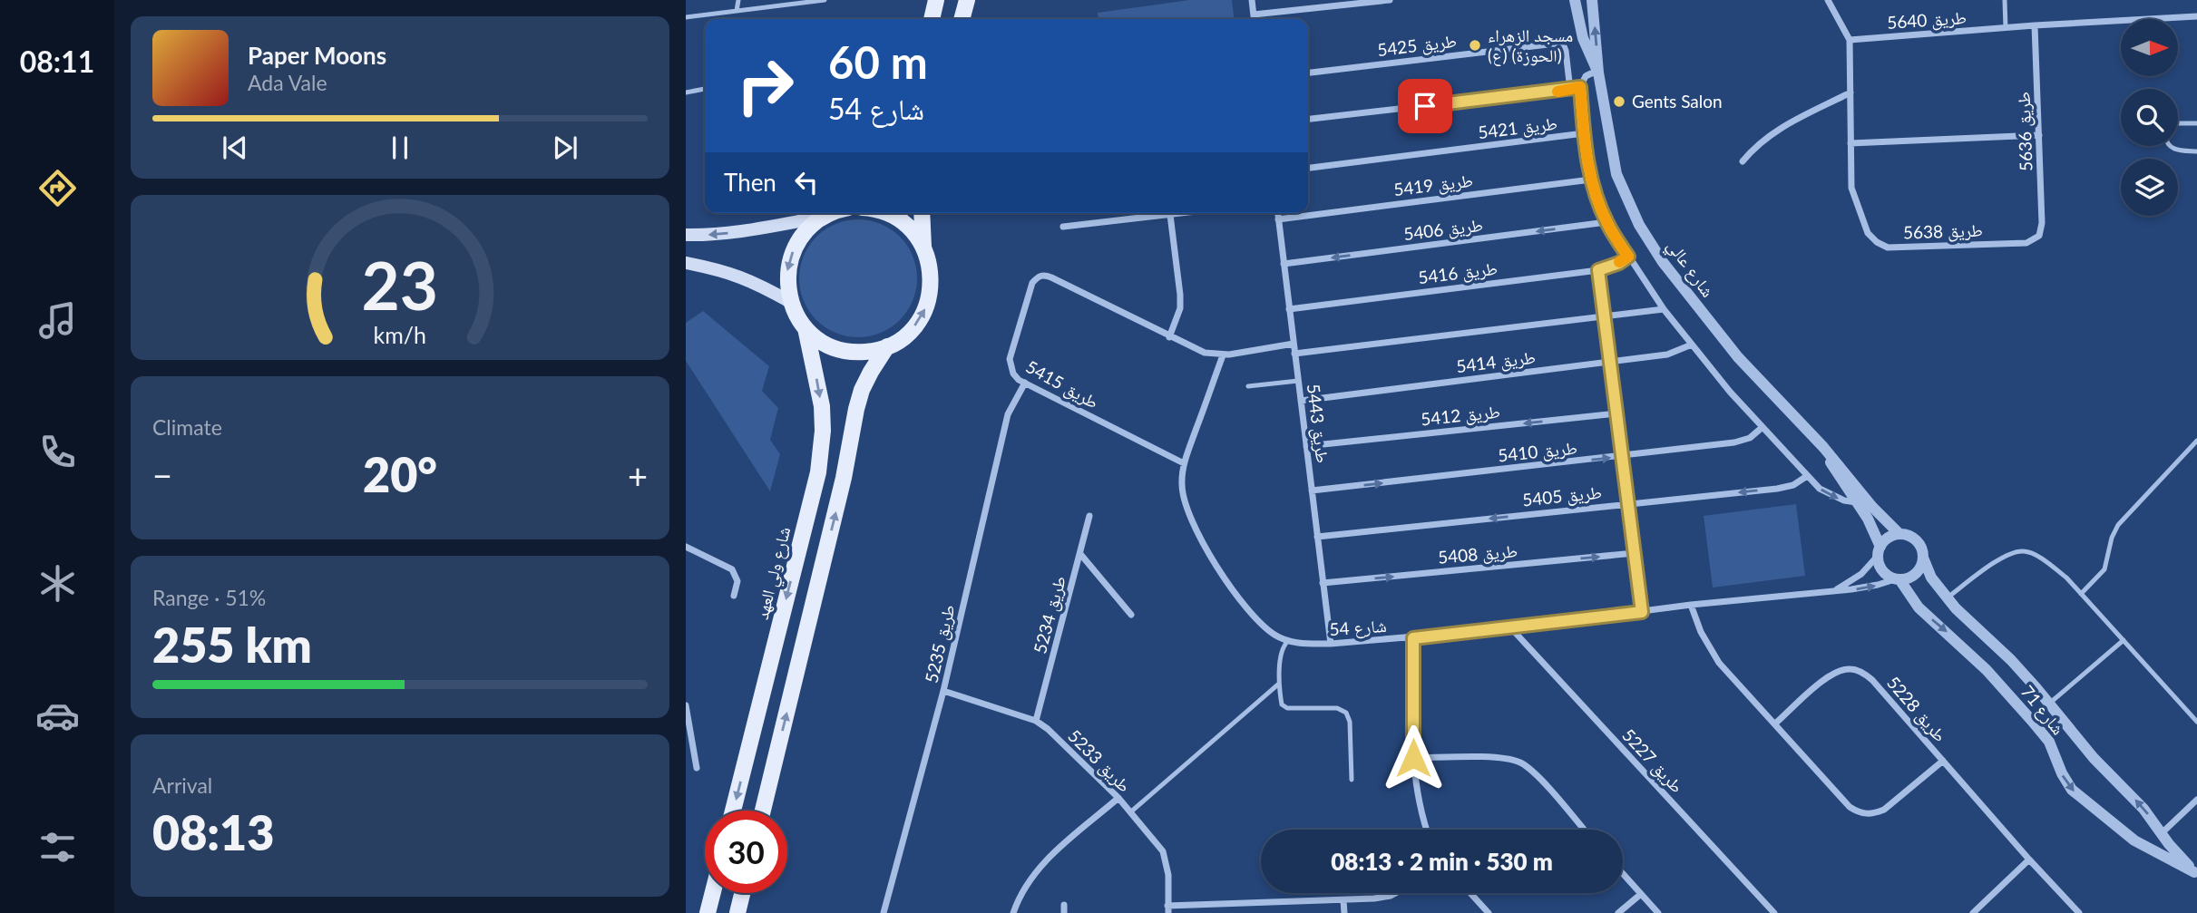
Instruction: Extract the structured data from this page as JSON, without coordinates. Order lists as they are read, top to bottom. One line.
{"streets":{"main road":["شارع ولي العهد"],"street":["طريق 5640","طريق 5425","طريق 5421","طريق 5636","طريق 5419","طريق 5406","طريق 5638","شارع عالي","طريق 5416","طريق 5414","طريق 5415","طريق 5412","طريق 5443","طريق 5410","طريق 5405","طريق 5408","طريق 5234","شارع 54","طريق 5235","طريق 5228","شارع 71","طريق 5233","طريق 5227"]},"crossings":[["طريق 5640","طريق 5636"],["طريق 5640","طريق 5638"],["طريق 5636","طريق 5638"],["طريق 5419","طريق 5443"],["طريق 5406","طريق 5443"],["شارع عالي","شارع 54"],["شارع عالي","شارع 71"],["طريق 5416","طريق 5443"],["طريق 5414","طريق 5443"],["طريق 5415","طريق 5443"],["طريق 5415","طريق 5235"],["طريق 5412","طريق 5443"],["طريق 5443","طريق 5410"],["طريق 5443","طريق 5405"],["طريق 5443","طريق 5408"],["طريق 5443","شارع 54"],["طريق 5234","طريق 5233"],["شارع 54","طريق 5228"],["شارع 54","شارع 71"],["شارع 54","طريق 5227"],["طريق 5235","طريق 5233"]],"one_way":["طريق 5406","طريق 5412","طريق 5410","طريق 5405","طريق 5408"],"places":["مسجد الزهراء (ع) (الحوزة)","Gents Salon"],"north":"right","page":{"tabs":"08:11","turn":["60 m","شارع 54"],"song":["Paper Moons","Ada Vale"],"then":"Then","tile":["Climate",["Range · 51%","255 km"],["Arrival","08:13"]],"heat":["−","20°","+"],"limit":"30","trip":"08:13 · 2 min · 530 m","gauge":["23","km/h"]}}
